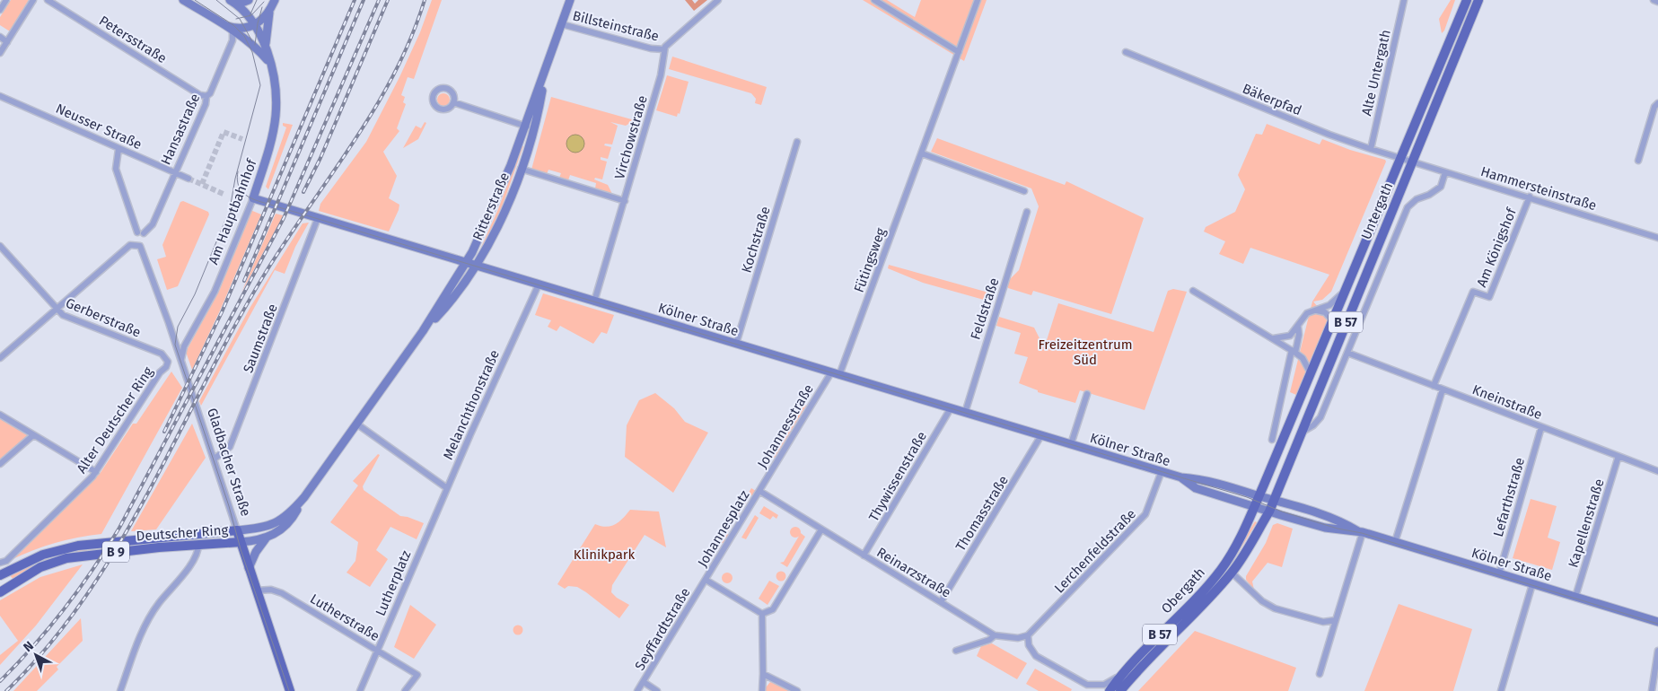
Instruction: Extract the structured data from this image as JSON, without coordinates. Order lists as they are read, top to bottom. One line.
{"streets":{"main road":["Ritterstraße","Untergath","Am Hauptbahnhof","Kölner Straße","B 57","Gladbacher Straße","Deutscher Ring","B 9","Obergath"],"street":["Billsteinstraße","Petersstraße","Alte Untergath","Bäkerpfad","Neusser Straße","Hansastraße","Virchowstraße","Hammersteinstraße","Kochstraße","Am Königshof","Fütingsweg","Feldstraße","Gerberstraße","Saumstraße","Kneinstraße","Melanchthonstraße","Alter Deutscher Ring","Johannesstraße","Thywissenstraße","Lefarthstraße","Thomasstraße","Kapellenstraße","Johannesplatz","Lerchenfeldstraße","Reinarzstraße","Lutherplatz","Lutherstraße","Seyffardtstraße"]},"crossings":[["Billsteinstraße","Virchowstraße"],["Billsteinstraße","Ritterstraße"],["Petersstraße","Hansastraße"],["Alte Untergath","Bäkerpfad"],["Bäkerpfad","Hammersteinstraße"],["Bäkerpfad","Untergath"],["Neusser Straße","Hansastraße"],["Virchowstraße","Kölner Straße"],["Hammersteinstraße","Untergath"],["Hammersteinstraße","Am Königshof"],["Ritterstraße","Kölner Straße"],["Ritterstraße","Gladbacher Straße"],["Ritterstraße","Deutscher Ring"],["Untergath","Kölner Straße"],["Untergath","B 57"],["Untergath","Kneinstraße"],["Untergath","Obergath"],["Am Hauptbahnhof","Gladbacher Straße"],["Kochstraße","Kölner Straße"],["Am Königshof","Kneinstraße"],["Fütingsweg","Kölner Straße"],["Fütingsweg","Johannesstraße"],["Feldstraße","Kölner Straße"],["Gerberstraße","Alter Deutscher Ring"],["Gerberstraße","Gladbacher Straße"],["Kölner Straße","Saumstraße"],["Kölner Straße","Melanchthonstraße"],["Kölner Straße","Johannesstraße"],["Kölner Straße","Thywissenstraße"],["Kölner Straße","Lefarthstraße"],["Kölner Straße","Thomasstraße"],["Kölner Straße","Kapellenstraße"],["Kölner Straße","Lerchenfeldstraße"],["Kölner Straße","Obergath"],["Saumstraße","Gladbacher Straße"],["Kneinstraße","Lefarthstraße"],["Kneinstraße","Kapellenstraße"],["Melanchthonstraße","Lutherplatz"],["Johannesstraße","Johannesplatz"],["Gladbacher Straße","Deutscher Ring"],["Gladbacher Straße","Lutherstraße"],["Thywissenstraße","Reinarzstraße"],["Thomasstraße","Reinarzstraße"],["Johannesplatz","Reinarzstraße"],["Johannesplatz","Seyffardtstraße"],["Lerchenfeldstraße","Reinarzstraße"],["Lutherplatz","Lutherstraße"]],"parks":["Freizeitzentrum Süd","Klinikpark"],"north":"top left"}
